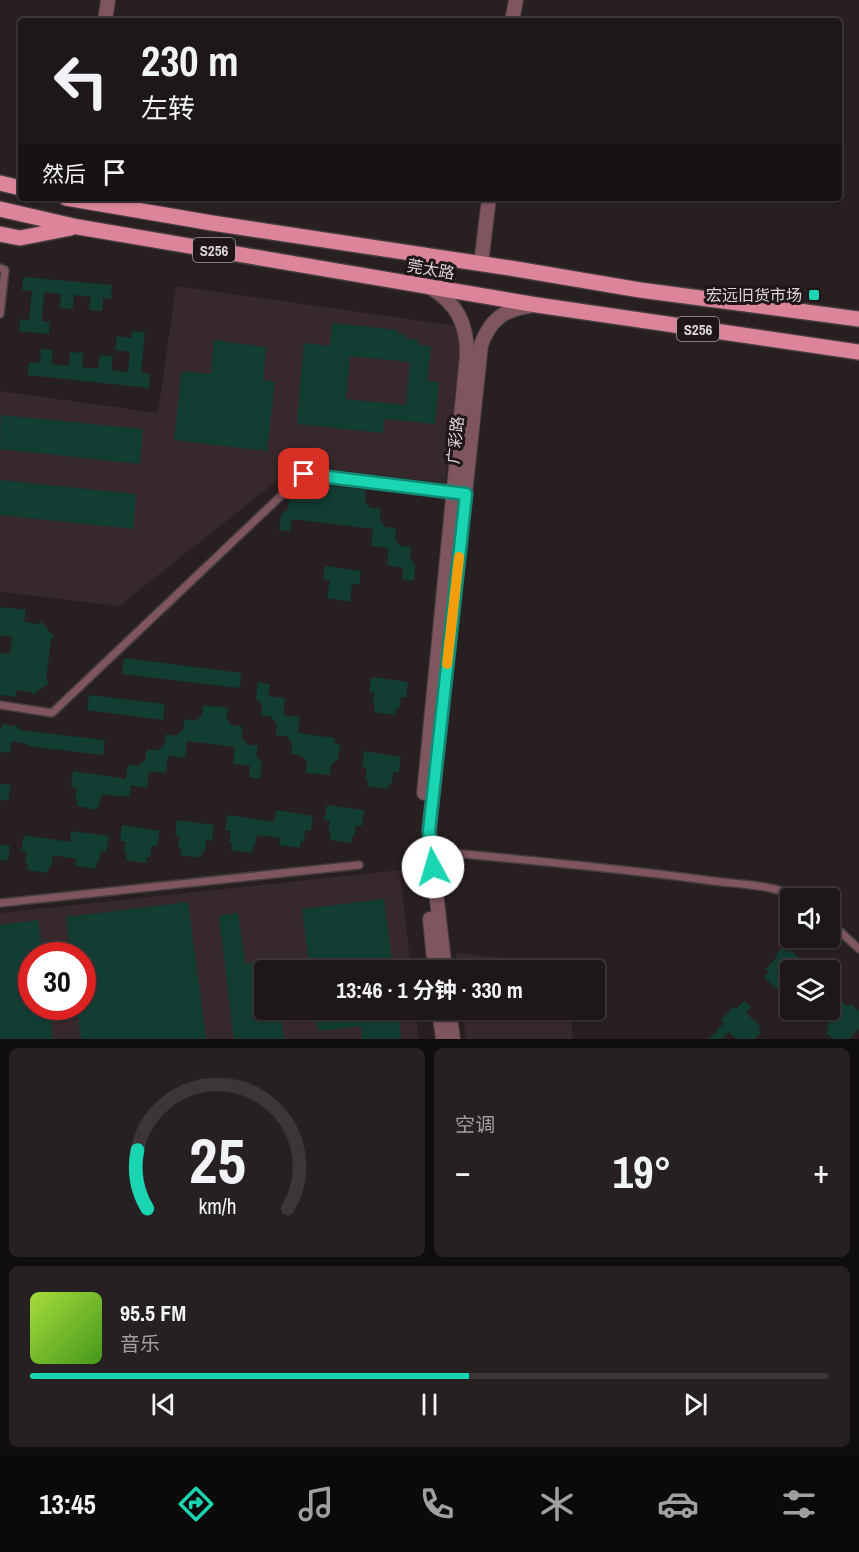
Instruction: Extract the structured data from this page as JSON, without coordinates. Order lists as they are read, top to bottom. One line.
{"streets":{"main road":["S256","莞太路"],"street":["广彩路"]},"crossings":[["莞太路","广彩路"]],"places":{"transit":["宏远旧货市场"]},"page":{"turn":["230 m","左转"],"then":"然后","limit":"30","trip":"13:46 · 1 分钟 · 330 m","tile":"空调","heat":["−","19°","+"],"song":["95.5 FM","音乐"],"tabs":"13:45","gauge":["25","km/h"]}}
